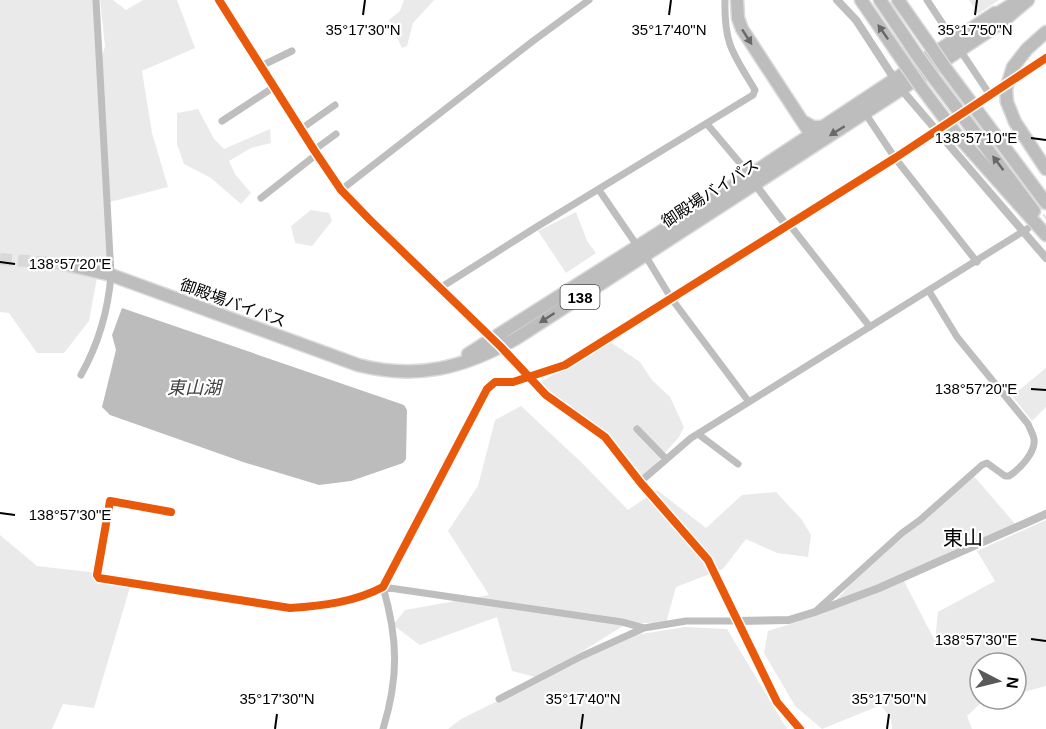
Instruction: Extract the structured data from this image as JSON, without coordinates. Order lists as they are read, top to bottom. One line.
{"streets":{"highway":["御殿場バイパス","138"]},"districts":["東山"],"water":["東山湖"],"north":"right","coordinates":["35°17'30\"N","35°17'40\"N","35°17'50\"N","138°57'10\"E","138°57'20\"E","138°57'30\"E"]}
